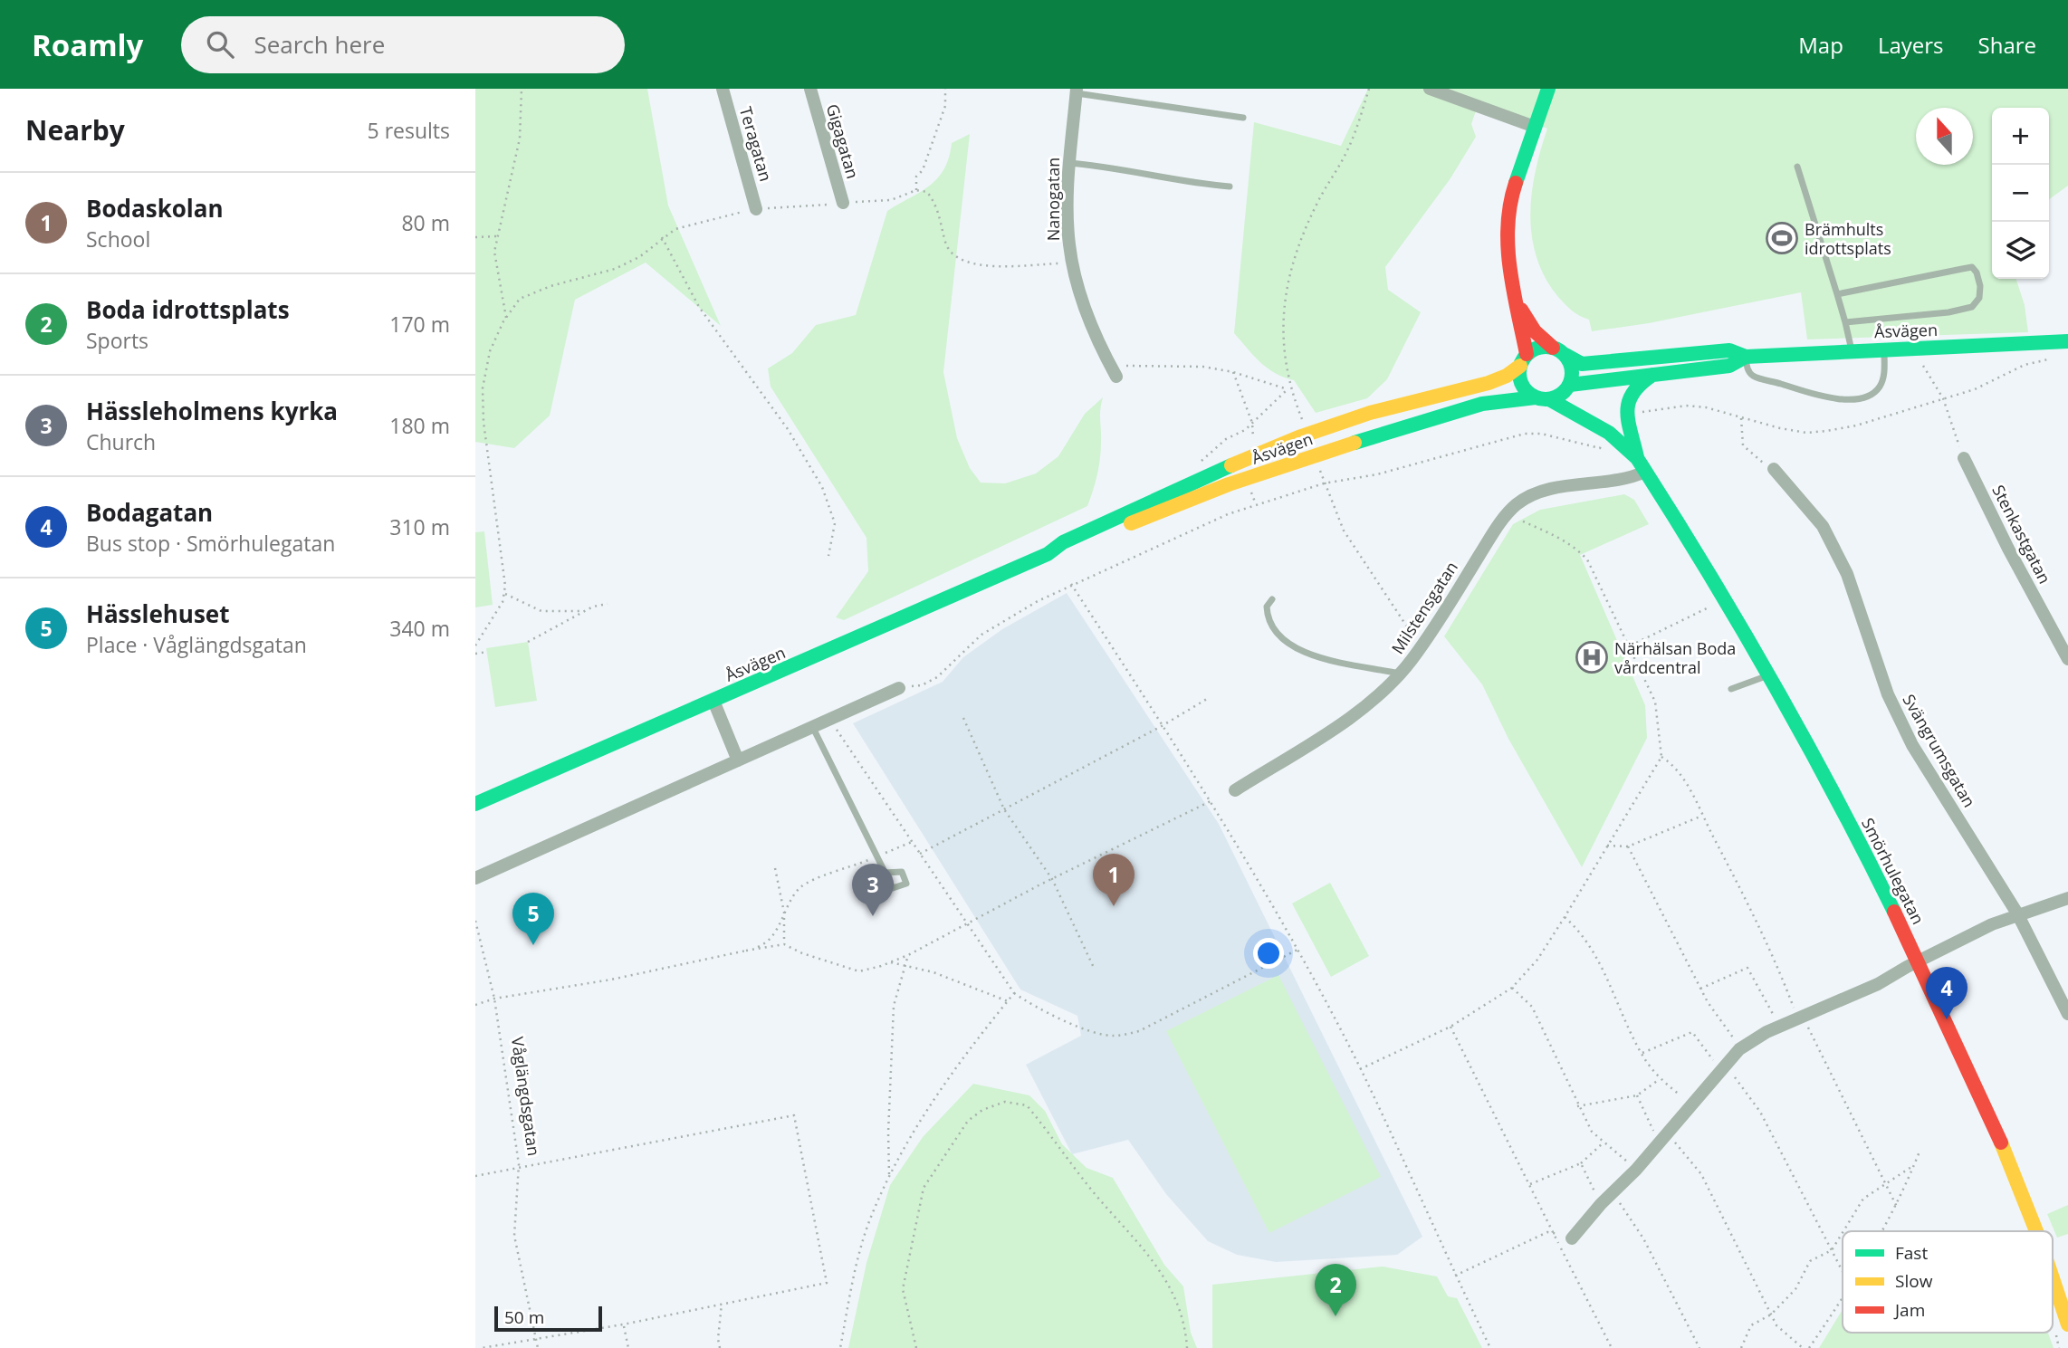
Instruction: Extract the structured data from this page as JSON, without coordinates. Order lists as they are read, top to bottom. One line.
{"streets":{"street":["Gigagatan","Teragatan","Nanogatan","Åsvägen","Stenkastgatan","Milstensgatan","Svängrumsgatan","Smörhulegatan"],"path":["Våglängdsgatan"]},"crossings":[["Åsvägen","Smörhulegatan"],["Milstensgatan","Smörhulegatan"]],"places":{"sports":["Brämhults idrottsplats"],"hospital":["Närhälsan Boda vårdcentral"]},"legend":["Fast","Slow","Jam"],"scale_bar":"50 m","north":"top","page":{"header":"Roamly","search":"Search here","nav":["Map","Layers","Share"],"heading":["Nearby","5 results"],"map_buttons":["+","−"],"list":[{"mark":"1","name":"Bodaskolan","note":"School","value":"80 m"},{"mark":"2","name":"Boda idrottsplats","note":"Sports","value":"170 m"},{"mark":"3","name":"Hässleholmens kyrka","note":"Church","value":"180 m"},{"mark":"4","name":"Bodagatan","note":"Bus stop · Smörhulegatan","value":"310 m"},{"mark":"5","name":"Hässlehuset","note":"Place · Våglängdsgatan","value":"340 m"}],"pins":["1","3","5","4","2"],"scale":"50 m"}}
